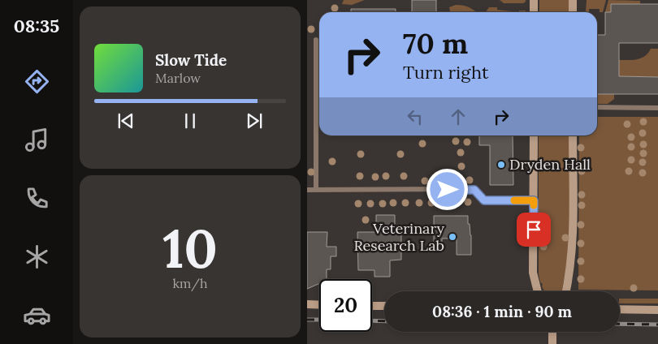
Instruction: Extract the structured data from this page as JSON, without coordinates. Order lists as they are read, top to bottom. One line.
{"places":["Dryden Hall","Veterinary Research Lab"],"page":{"tabs":"08:35","turn":["70 m","Turn right"],"song":["Slow Tide","Marlow"],"tile":["10","km/h"],"limit":"20","trip":"08:36 · 1 min · 90 m"}}
